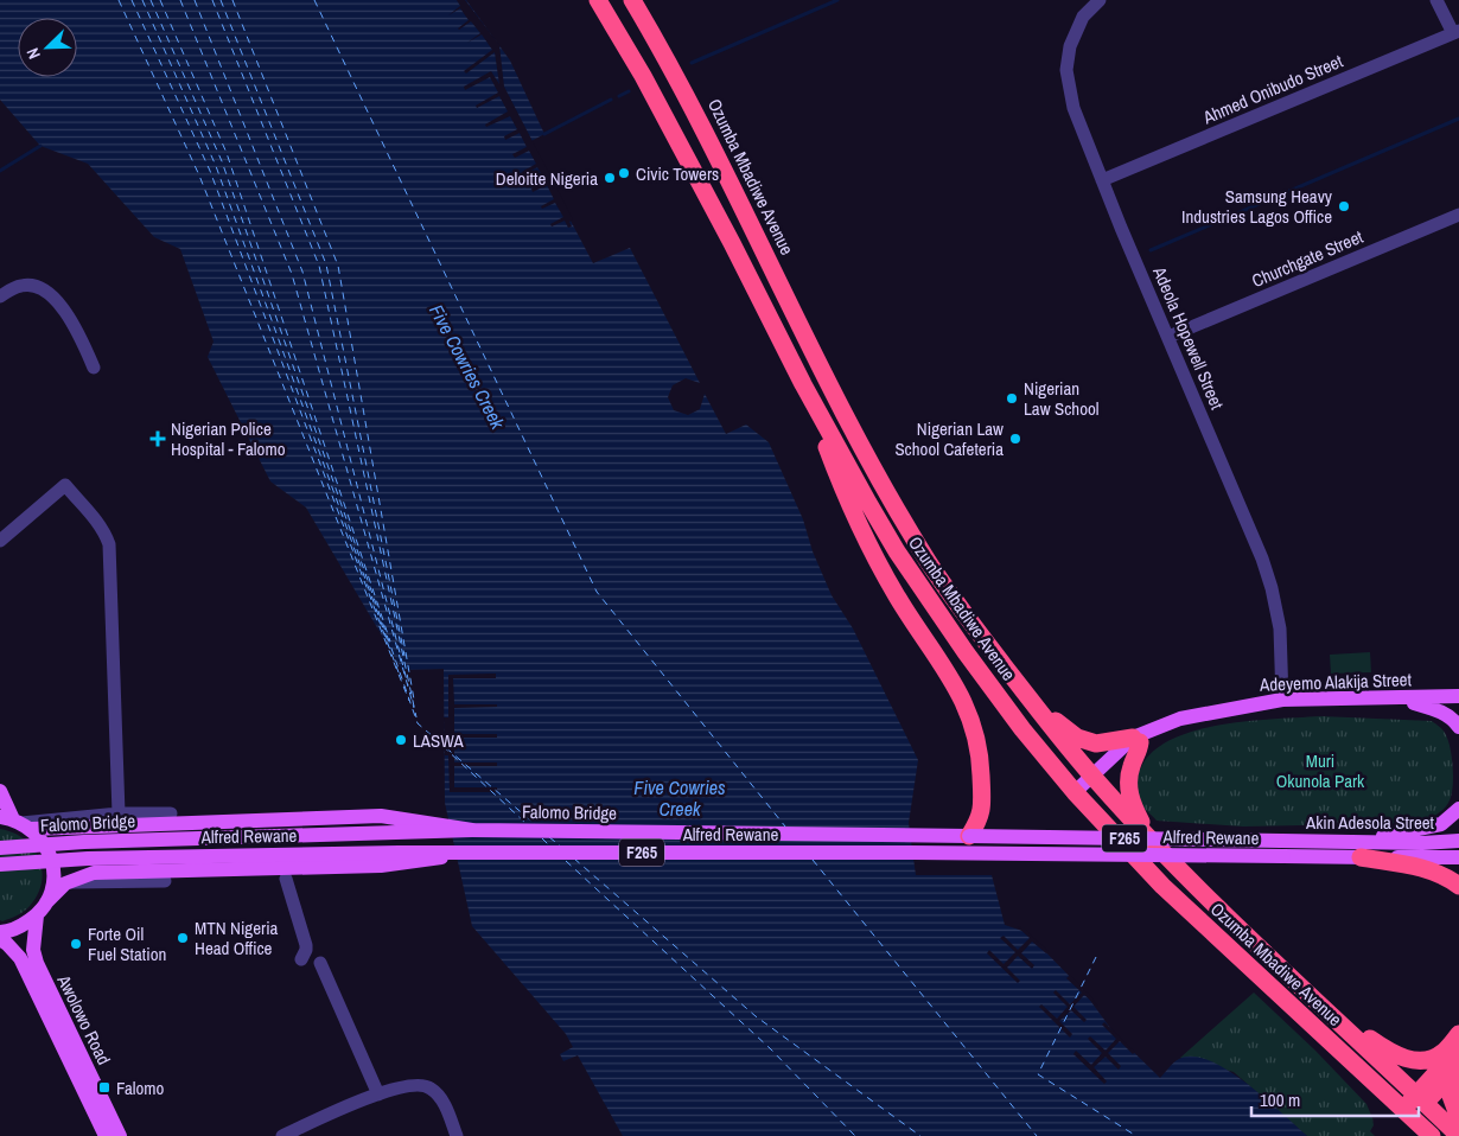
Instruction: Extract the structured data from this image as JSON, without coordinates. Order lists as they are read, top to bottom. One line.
{"streets":{"highway":["Ozumba Mbadiwe Avenue"],"main road":["Adeyemo Alakija Street","Falomo Bridge","Akin Adesola Street","Alfred Rewane","F265","Awolowo Road"],"street":["Ahmed Onibudo Street","Churchgate Street","Adeola Hopewell Street"]},"crossings":[["Ahmed Onibudo Street","Adeola Hopewell Street"],["Ozumba Mbadiwe Avenue","Adeyemo Alakija Street"],["Churchgate Street","Adeola Hopewell Street"],["Adeola Hopewell Street","Adeyemo Alakija Street"],["Falomo Bridge","Akin Adesola Street"],["Akin Adesola Street","Alfred Rewane"]],"water":["Five Cowries Creek"],"parks":["Muri Okunola Park"],"places":{"other":["Civic Towers","Deloitte Nigeria","Samsung Heavy Industries Lagos Office","Nigerian Law School","Nigerian Law School Cafeteria","LASWA","MTN Nigeria Head Office","Forte Oil Fuel Station"],"health":["Nigerian Police Hospital - Falomo"],"transit":["Falomo"]},"scale_bar":"100 m","north":"bottom left"}
